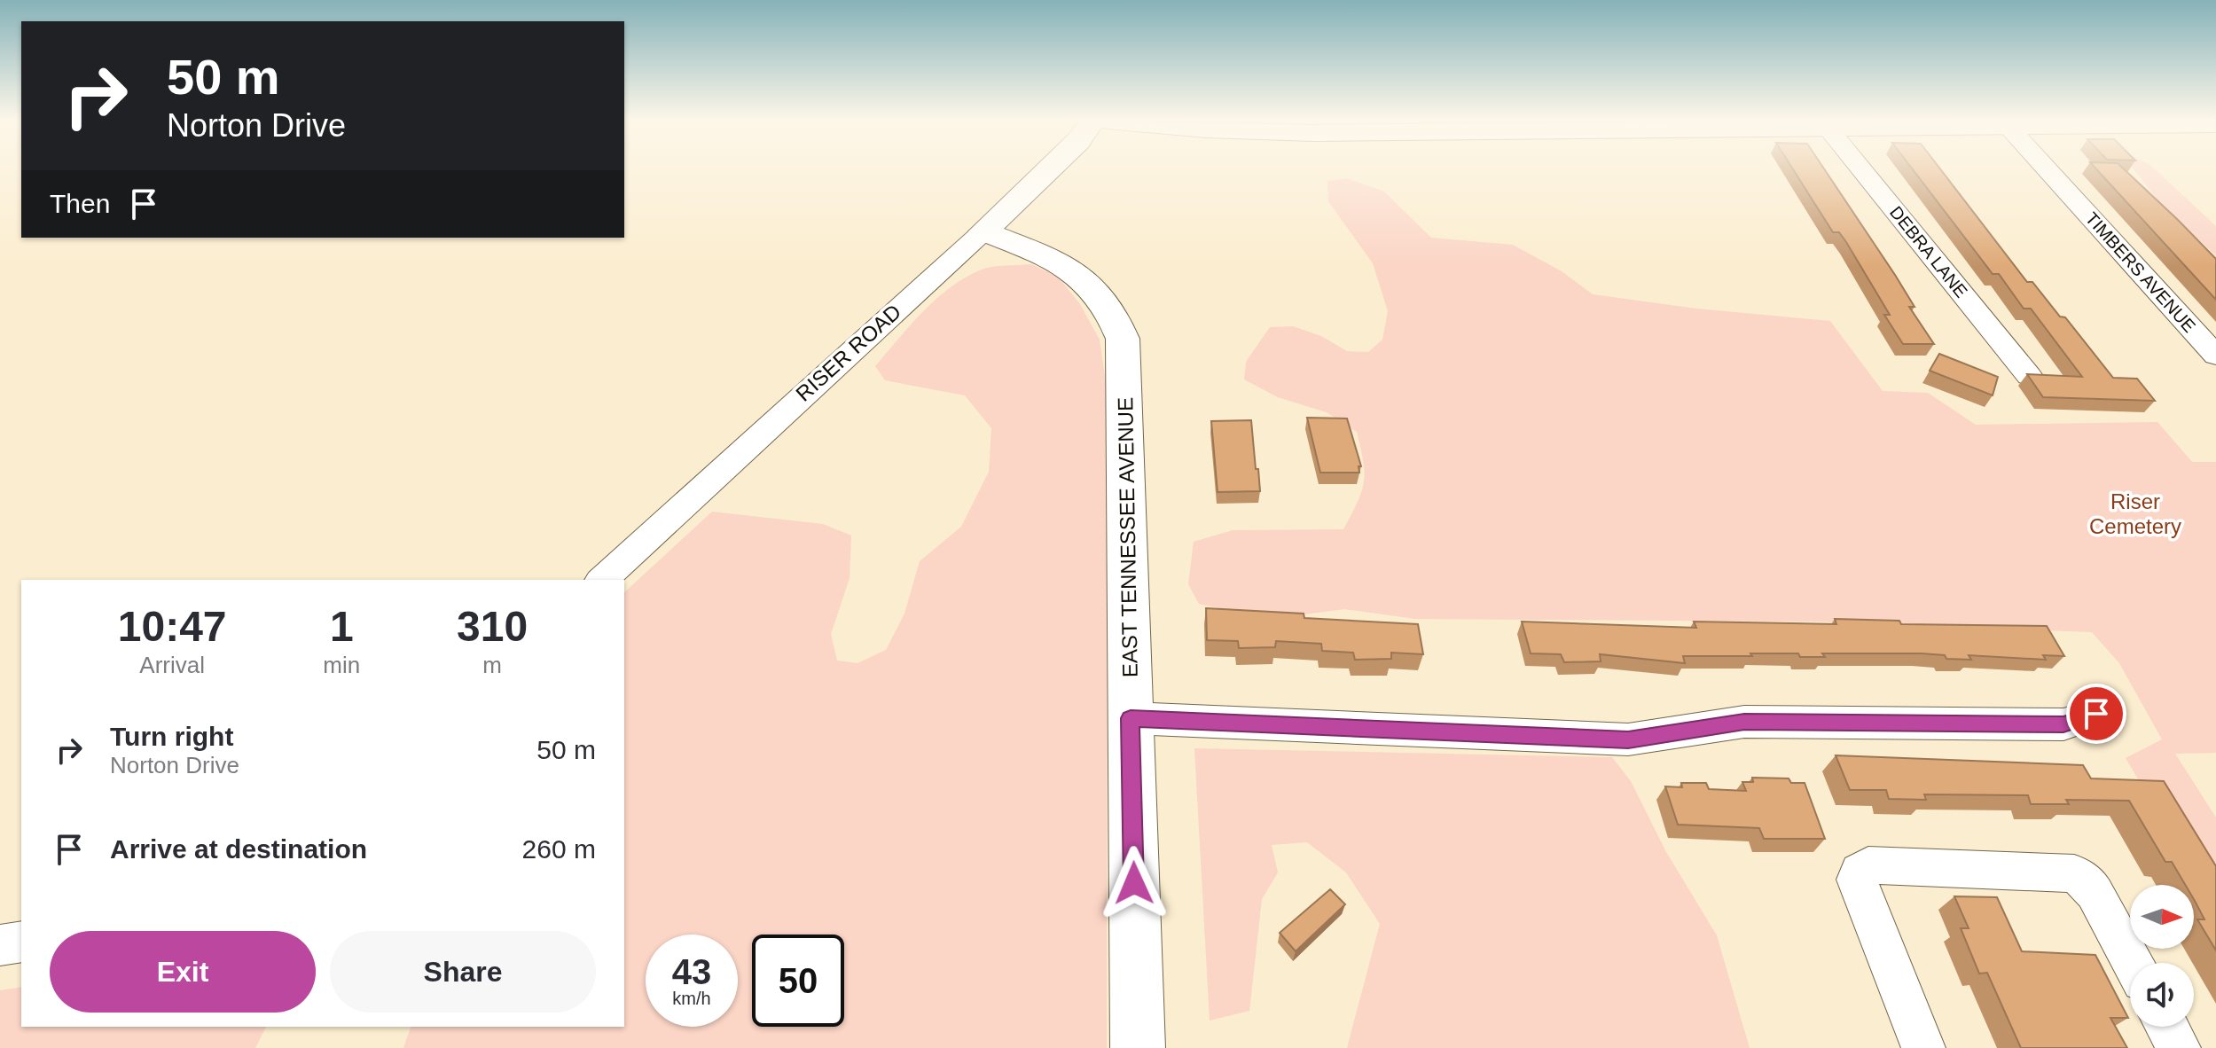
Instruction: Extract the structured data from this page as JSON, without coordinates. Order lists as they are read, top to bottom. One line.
{"streets":{"main road":["RISER ROAD","EAST TENNESSEE AVENUE"],"street":["DEBRA LANE","TIMBERS AVENUE"]},"crossings":[["RISER ROAD","EAST TENNESSEE AVENUE"]],"parks":["Riser Cemetery"],"north":"right","page":{"turn":["50 m","Norton Drive"],"then":"Then","eta":["10:47","Arrival","1","min","310","m"],"list":[{"name":"Turn right","note":"Norton Drive","value":"50 m"},{"name":"Arrive at destination","value":"260 m"}],"buttons":["Exit","Share"],"speed":"43 km/h","limit":"50"}}
